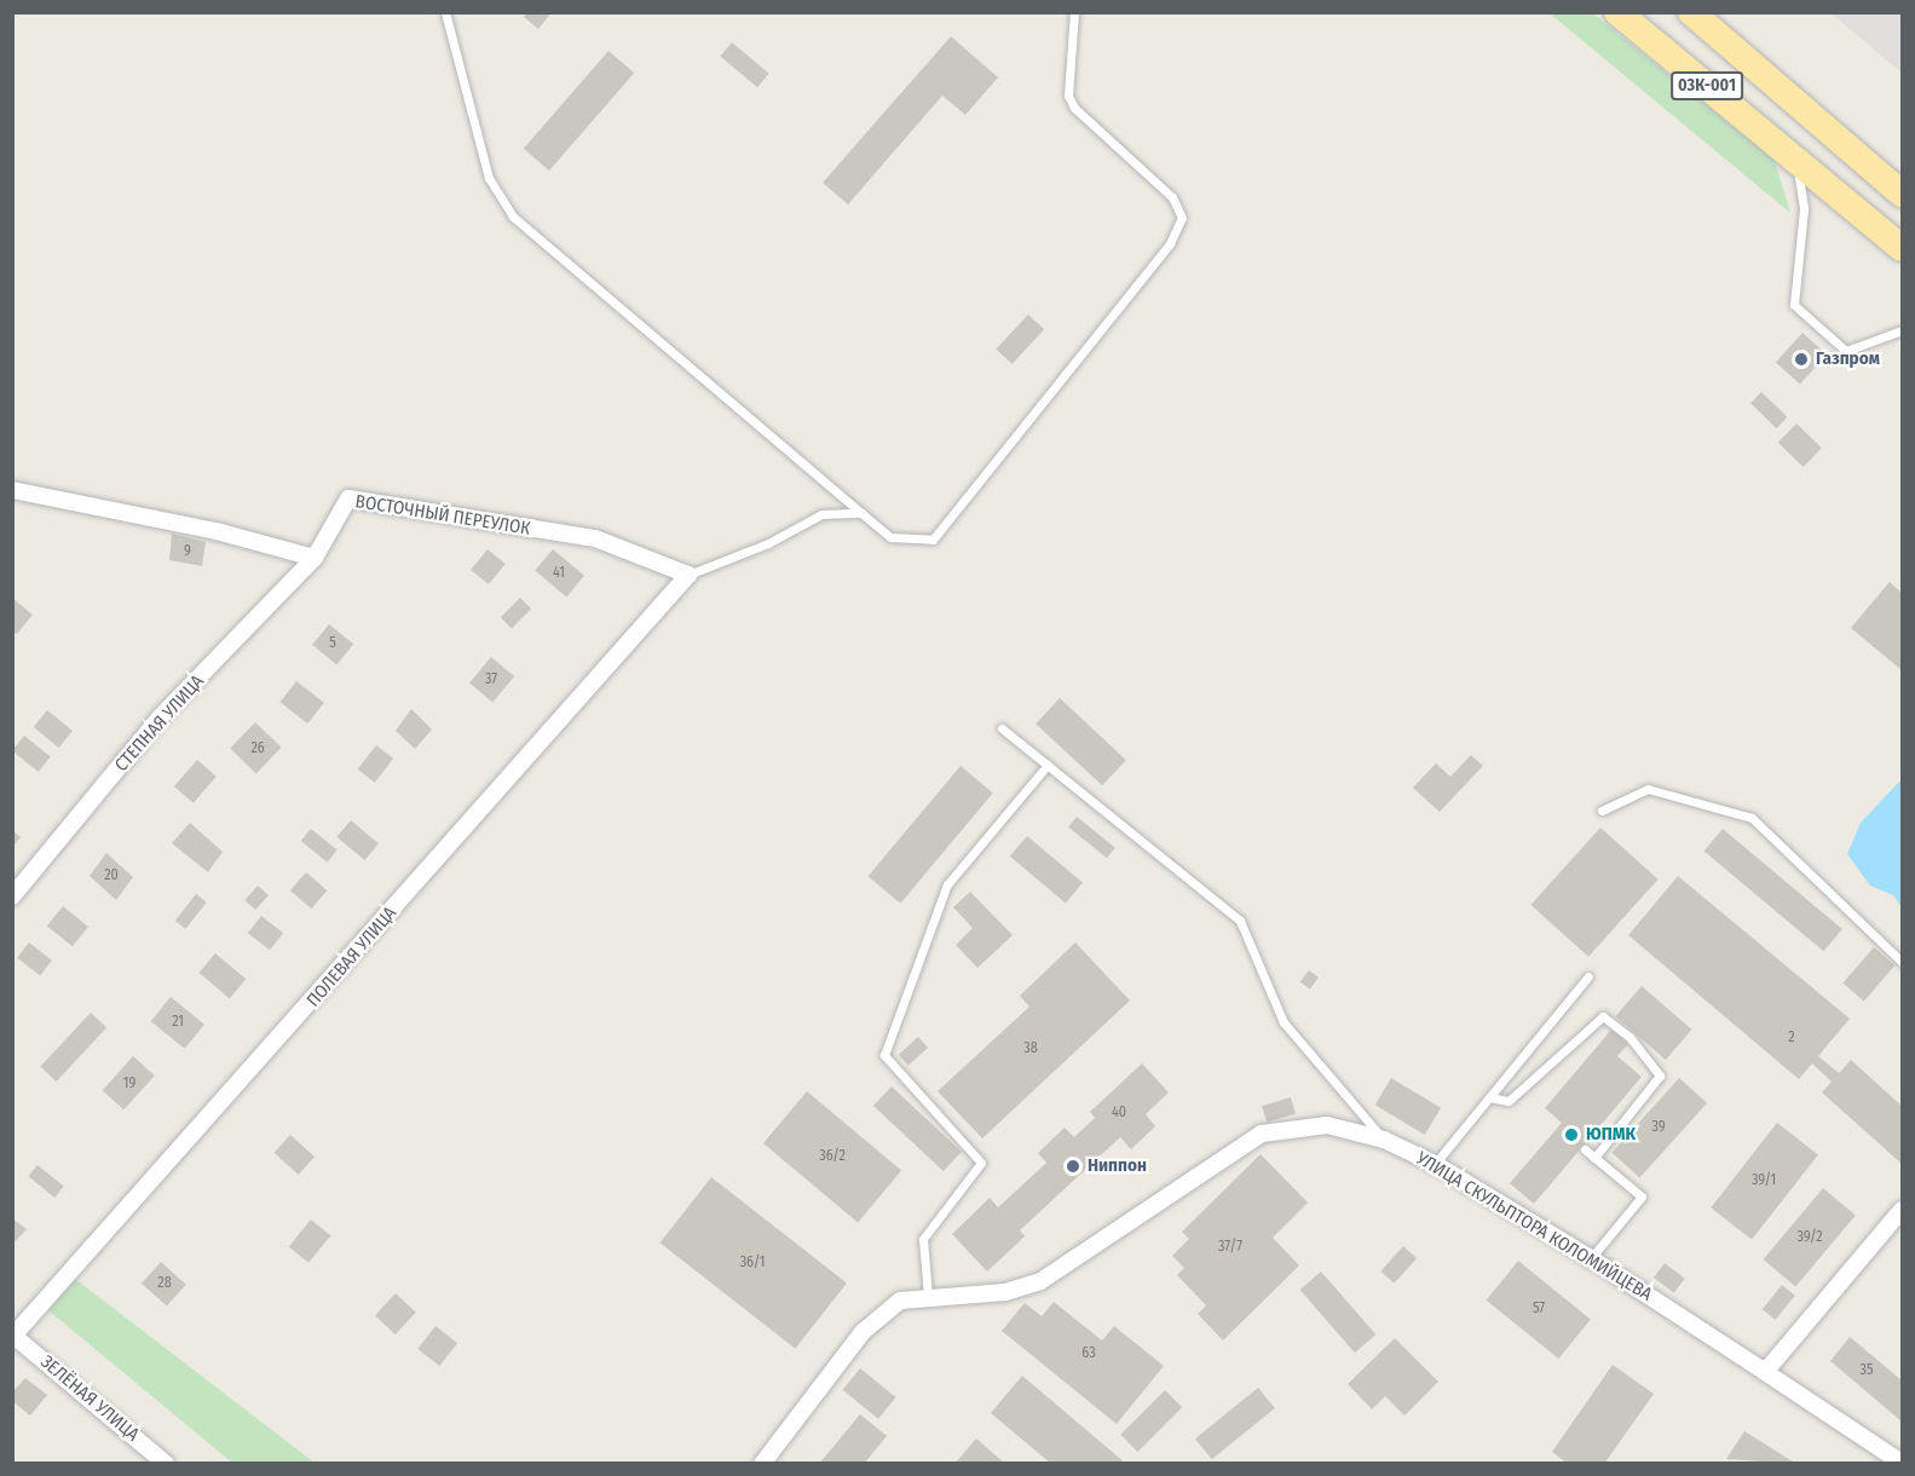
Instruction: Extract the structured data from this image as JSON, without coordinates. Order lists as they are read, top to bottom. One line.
{"streets":{"main road":["03К-001"],"street":["ВОСТОЧНЫЙ ПЕРЕУЛОК","СТЕПНАЯ УЛИЦА","ПОЛЕВАЯ УЛИЦА","УЛИЦА СКУЛЬПТОРА КОЛОМИЙЦЕВА","ЗЕЛЁНАЯ УЛИЦА"]},"crossings":[["ВОСТОЧНЫЙ ПЕРЕУЛОК","СТЕПНАЯ УЛИЦА"],["ВОСТОЧНЫЙ ПЕРЕУЛОК","ПОЛЕВАЯ УЛИЦА"],["ПОЛЕВАЯ УЛИЦА","ЗЕЛЁНАЯ УЛИЦА"]],"places":["Газпром","ЮПМК","Ниппон"],"house_numbers":["9","41","5","37","26","20","21","2","38","19","40","39","36/2","39/1","39/2","37/7","36/1","28","57","63","35"]}
